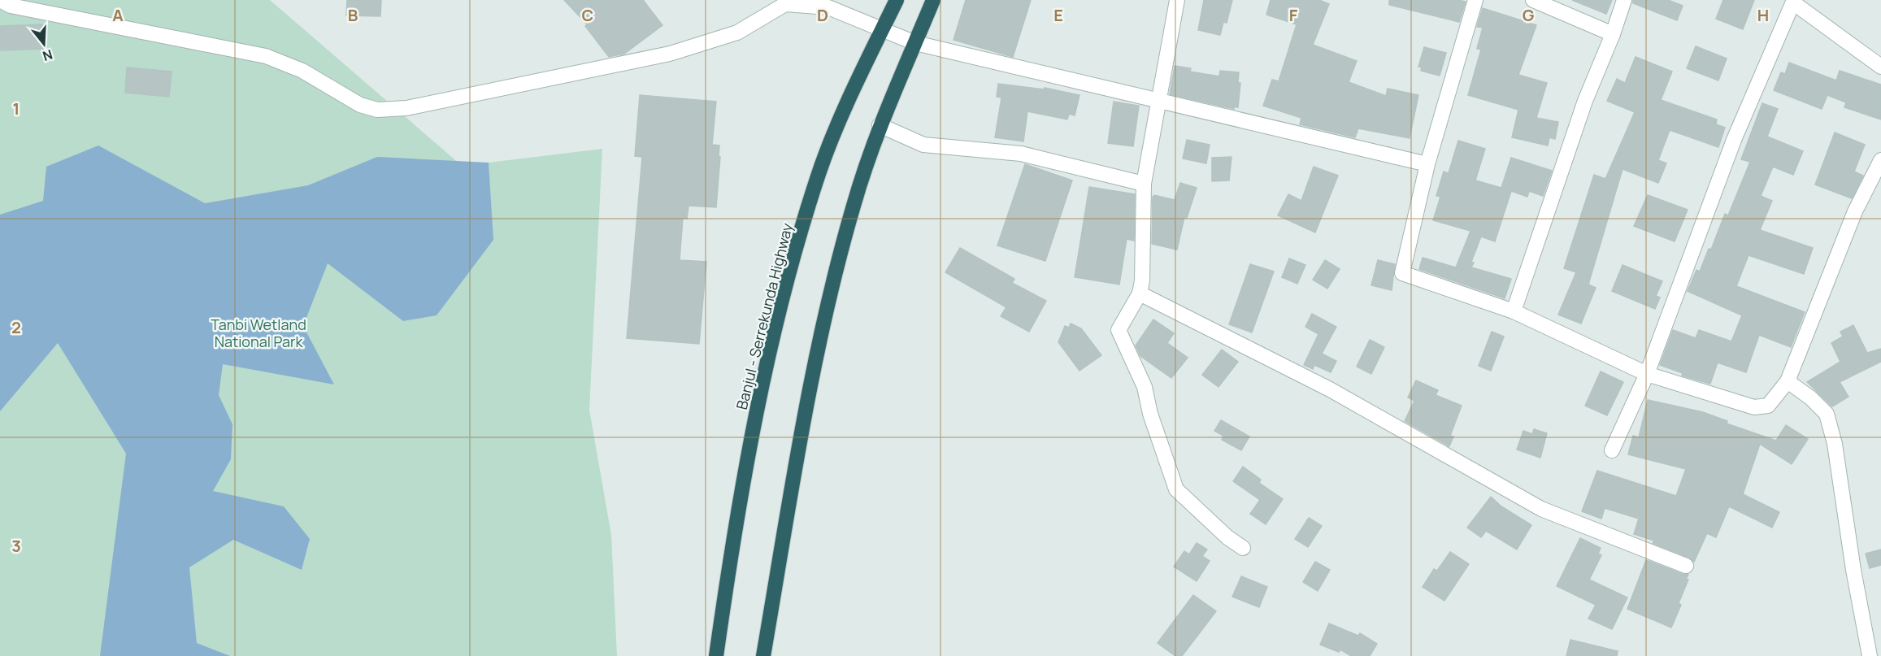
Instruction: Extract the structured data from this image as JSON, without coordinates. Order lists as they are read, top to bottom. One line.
{"streets":{"highway":["Banjul - Serrekunda Highway"]},"parks":["Tanbi Wetland National Park"],"north":"bottom","grid":{"columns":["A","B","C","D","E","F","G","H"],"rows":["1","2","3"]}}
